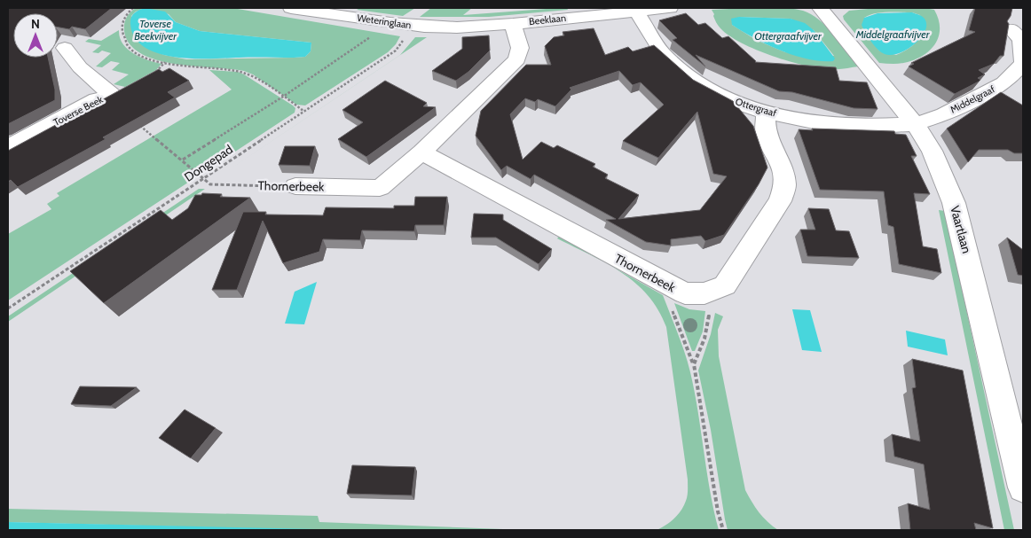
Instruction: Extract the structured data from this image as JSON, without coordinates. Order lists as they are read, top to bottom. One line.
{"streets":{"street":["Beeklaan","Weteringlaan","Middelgraaf","Ottergraaf","Toverse Beek","Thornerbeek","Vaartlaan"],"path":["Dongepad"]},"crossings":[["Beeklaan","Weteringlaan"],["Beeklaan","Ottergraaf"],["Beeklaan","Dongepad"],["Beeklaan","Thornerbeek"],["Weteringlaan","Dongepad"],["Middelgraaf","Ottergraaf"],["Middelgraaf","Vaartlaan"],["Ottergraaf","Thornerbeek"],["Ottergraaf","Vaartlaan"],["Dongepad","Thornerbeek"]],"water":["Toverse Beekvijver","Middelgraafvijver","Ottergraafvijver"],"north":"top"}
